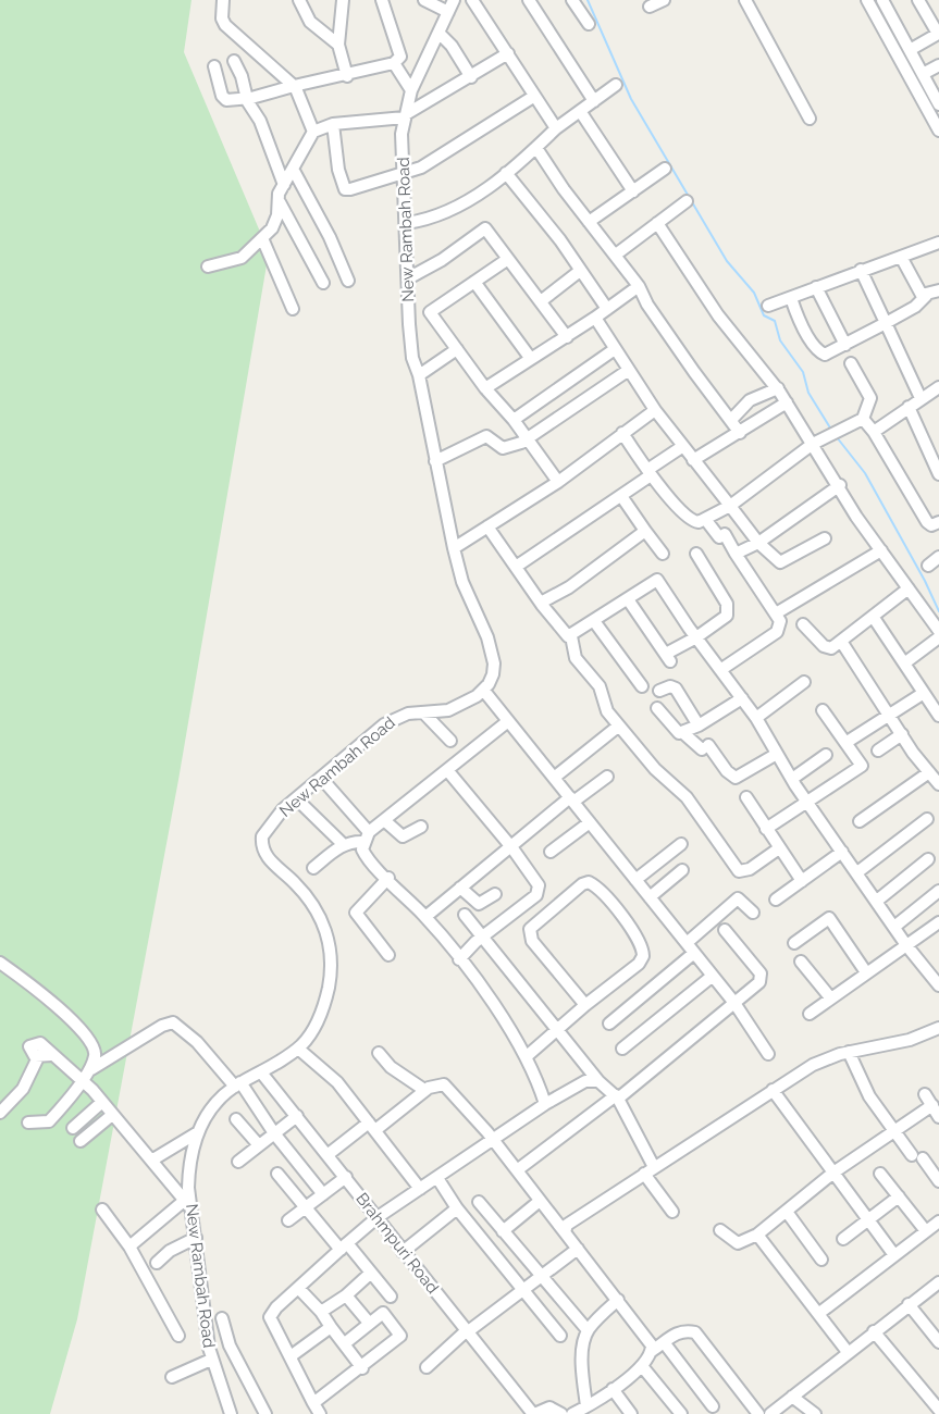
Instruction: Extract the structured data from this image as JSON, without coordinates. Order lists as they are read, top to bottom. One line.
{"streets":{"street":["New Rambah Road","Brahmpuri Road"]},"crossings":[["New Rambah Road","Brahmpuri Road"]]}
